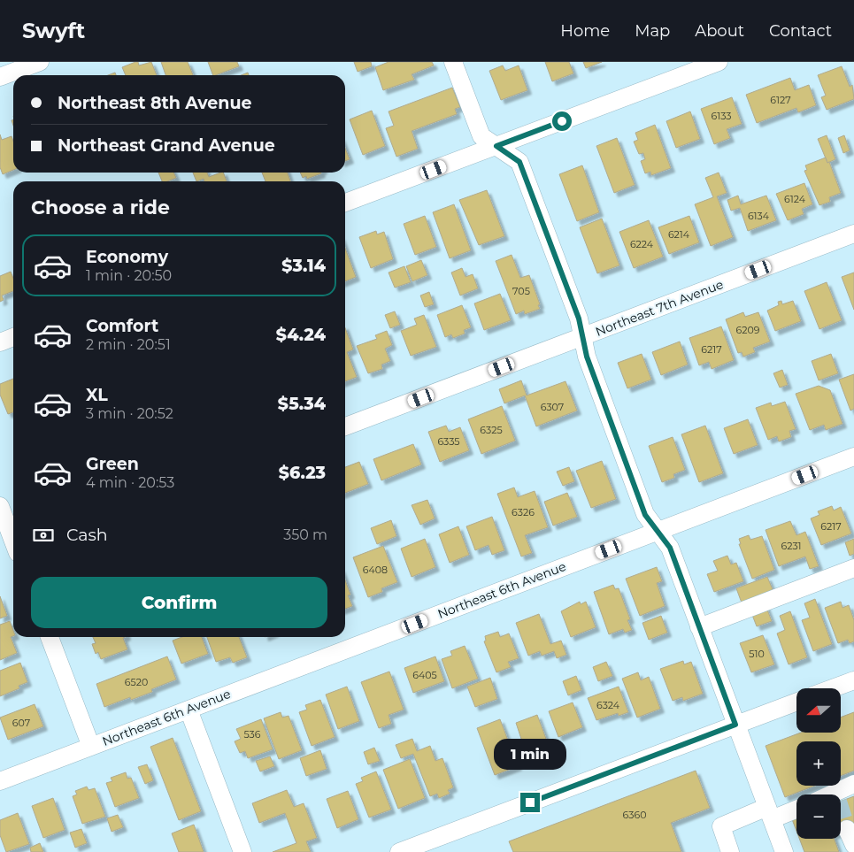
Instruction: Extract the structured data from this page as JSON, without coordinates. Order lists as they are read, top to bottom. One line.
{"streets":{"street":["Northeast 7th Avenue","Northeast 6th Avenue"]},"house_numbers":["6127","6133","6124","6134","6214","6224","705","6209","6217","6307","6325","6335","6326","6217","6231","6408","510","6405","6520","6324","607","536","6360"],"north":"left","page":{"header":"Swyft","nav":["Home","Map","About","Contact"],"banner":["Northeast 8th Avenue","Northeast Grand Avenue"],"heading":"Choose a ride","list":[{"name":"Economy","note":"1 min · 20:50","value":"$3.14"},{"name":"Comfort","note":"2 min · 20:51","value":"$4.24"},{"name":"XL","note":"3 min · 20:52","value":"$5.34"},{"name":"Green","note":"4 min · 20:53","value":"$6.23"}],"pay":["Cash","350 m"],"buttons":"Confirm","map_buttons":["+","−"],"bubble":"1 min"}}
